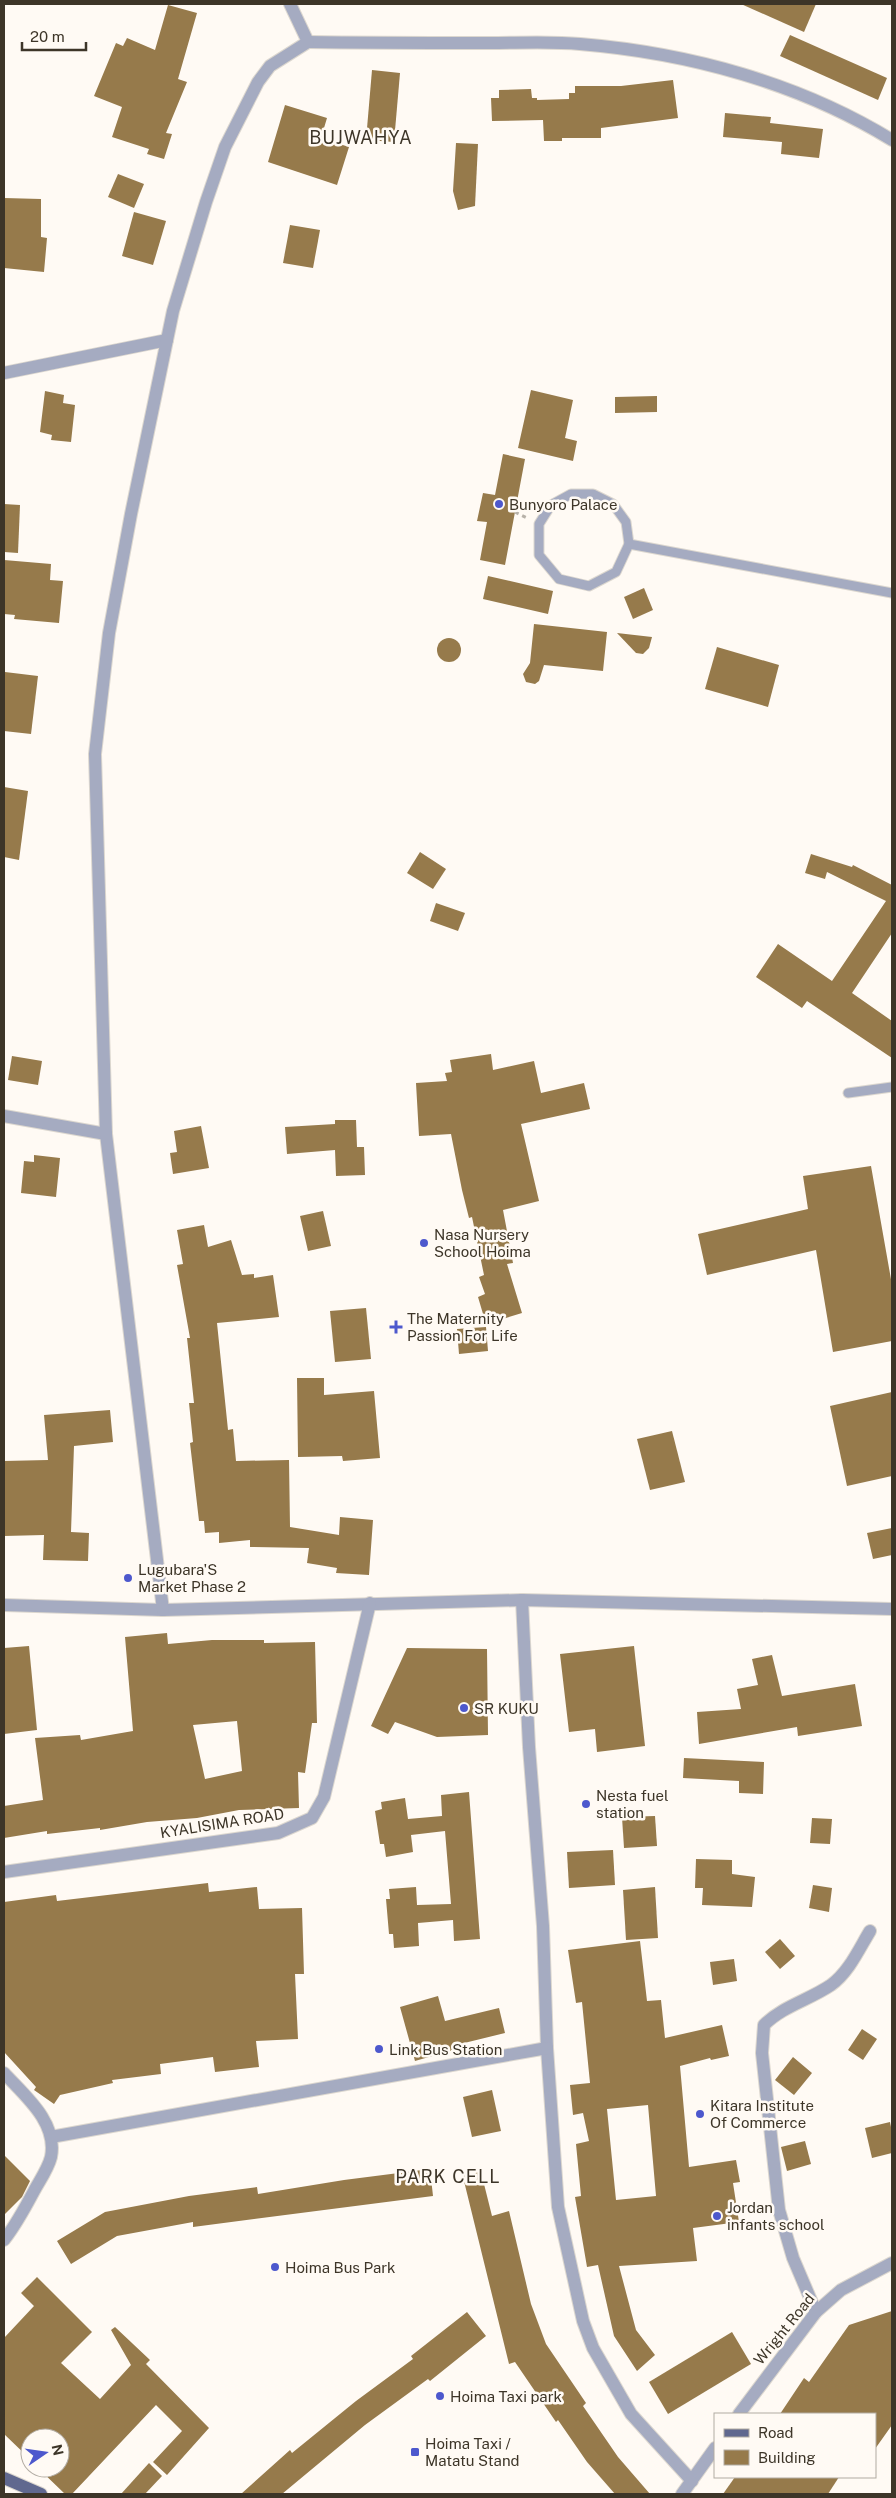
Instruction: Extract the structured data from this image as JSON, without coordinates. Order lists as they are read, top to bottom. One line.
{"streets":{"street":["KYALISIMA ROAD","Wright Road"]},"districts":["BUJWAHYA","PARK CELL"],"places":{"other":["Bunyoro Palace","Nasa Nursery School Hoima","Lugubara'S Market Phase 2","SR KUKU","Nesta fuel station","Link Bus Station","Kitara Institute Of Commerce","Jordan infants school","Hoima Bus Park","Hoima Taxi park"],"health":["The Maternity Passion For Life"],"transit":["Hoima Taxi / Matatu Stand"]},"legend":["Road","Building"],"scale_bar":"20 m","north":"right"}
